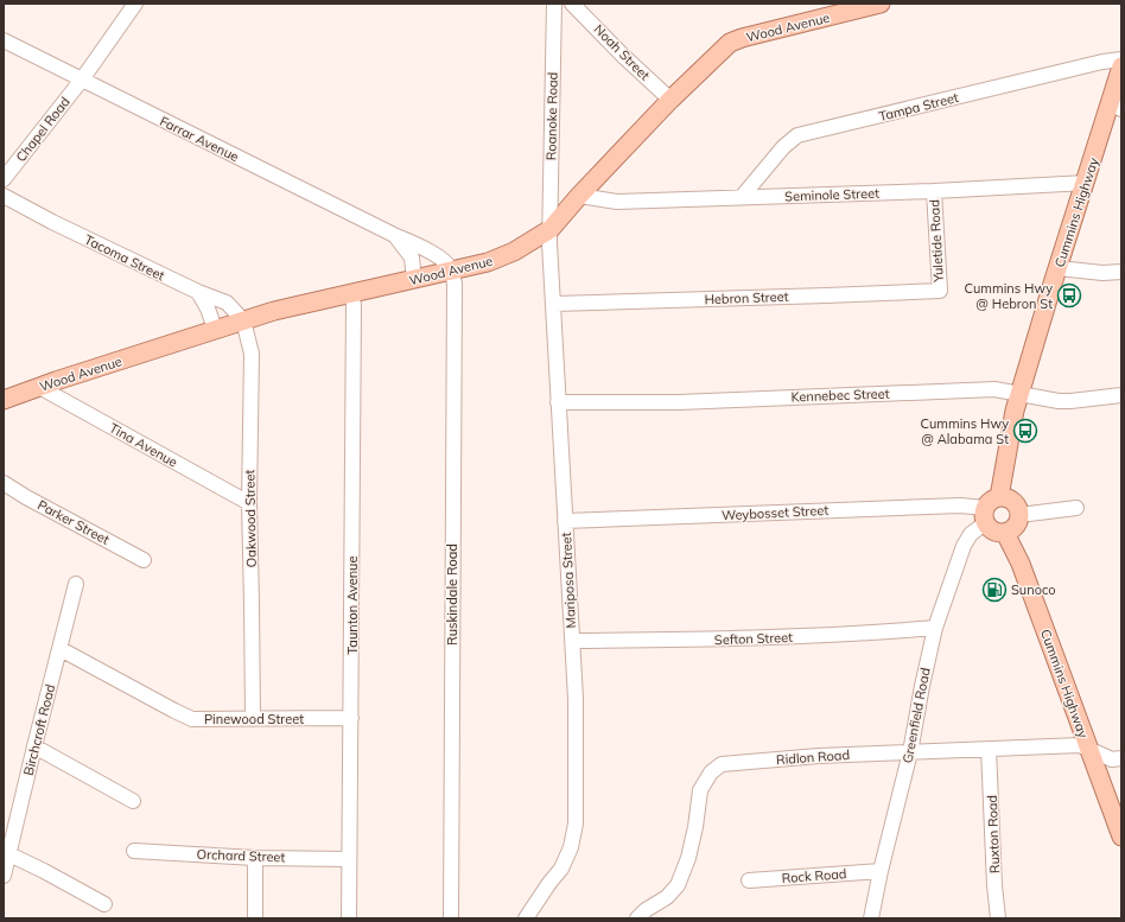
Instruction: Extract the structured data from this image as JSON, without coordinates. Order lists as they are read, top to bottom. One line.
{"streets":{"main road":["Wood Avenue","Cummins Highway"],"street":["Noah Street","Tampa Street","Roanoke Road","Chapel Road","Farrar Avenue","Seminole Street","Yuletide Road","Tacoma Street","Hebron Street","Kennebec Street","Tina Avenue","Weybosset Street","Oakwood Street","Parker Street","Mariposa Street","Ruskindale Road","Taunton Avenue","Sefton Street","Greenfield Road","Pinewood Street","Birchcroft Road","Ridlon Road","Ruxton Road","Orchard Street","Rock Road"]},"crossings":[["Wood Avenue","Noah Street"],["Wood Avenue","Roanoke Road"],["Wood Avenue","Farrar Avenue"],["Wood Avenue","Seminole Street"],["Wood Avenue","Tacoma Street"],["Wood Avenue","Tina Avenue"],["Wood Avenue","Oakwood Street"],["Wood Avenue","Mariposa Street"],["Wood Avenue","Ruskindale Road"],["Wood Avenue","Taunton Avenue"],["Tampa Street","Seminole Street"],["Roanoke Road","Mariposa Street"],["Chapel Road","Farrar Avenue"],["Farrar Avenue","Ruskindale Road"],["Seminole Street","Cummins Highway"],["Seminole Street","Yuletide Road"],["Cummins Highway","Kennebec Street"],["Cummins Highway","Weybosset Street"],["Cummins Highway","Greenfield Road"],["Cummins Highway","Ridlon Road"],["Yuletide Road","Hebron Street"],["Tacoma Street","Oakwood Street"],["Hebron Street","Mariposa Street"],["Kennebec Street","Mariposa Street"],["Tina Avenue","Oakwood Street"],["Weybosset Street","Mariposa Street"],["Weybosset Street","Greenfield Road"],["Oakwood Street","Pinewood Street"],["Mariposa Street","Sefton Street"],["Taunton Avenue","Pinewood Street"],["Taunton Avenue","Orchard Street"],["Sefton Street","Greenfield Road"],["Greenfield Road","Ridlon Road"],["Greenfield Road","Rock Road"],["Pinewood Street","Birchcroft Road"],["Ridlon Road","Ruxton Road"]],"places":{"bus stop":["Cummins Hwy @ Hebron St","Cummins Hwy @ Alabama St"],"fuel station":["Sunoco"]}}
